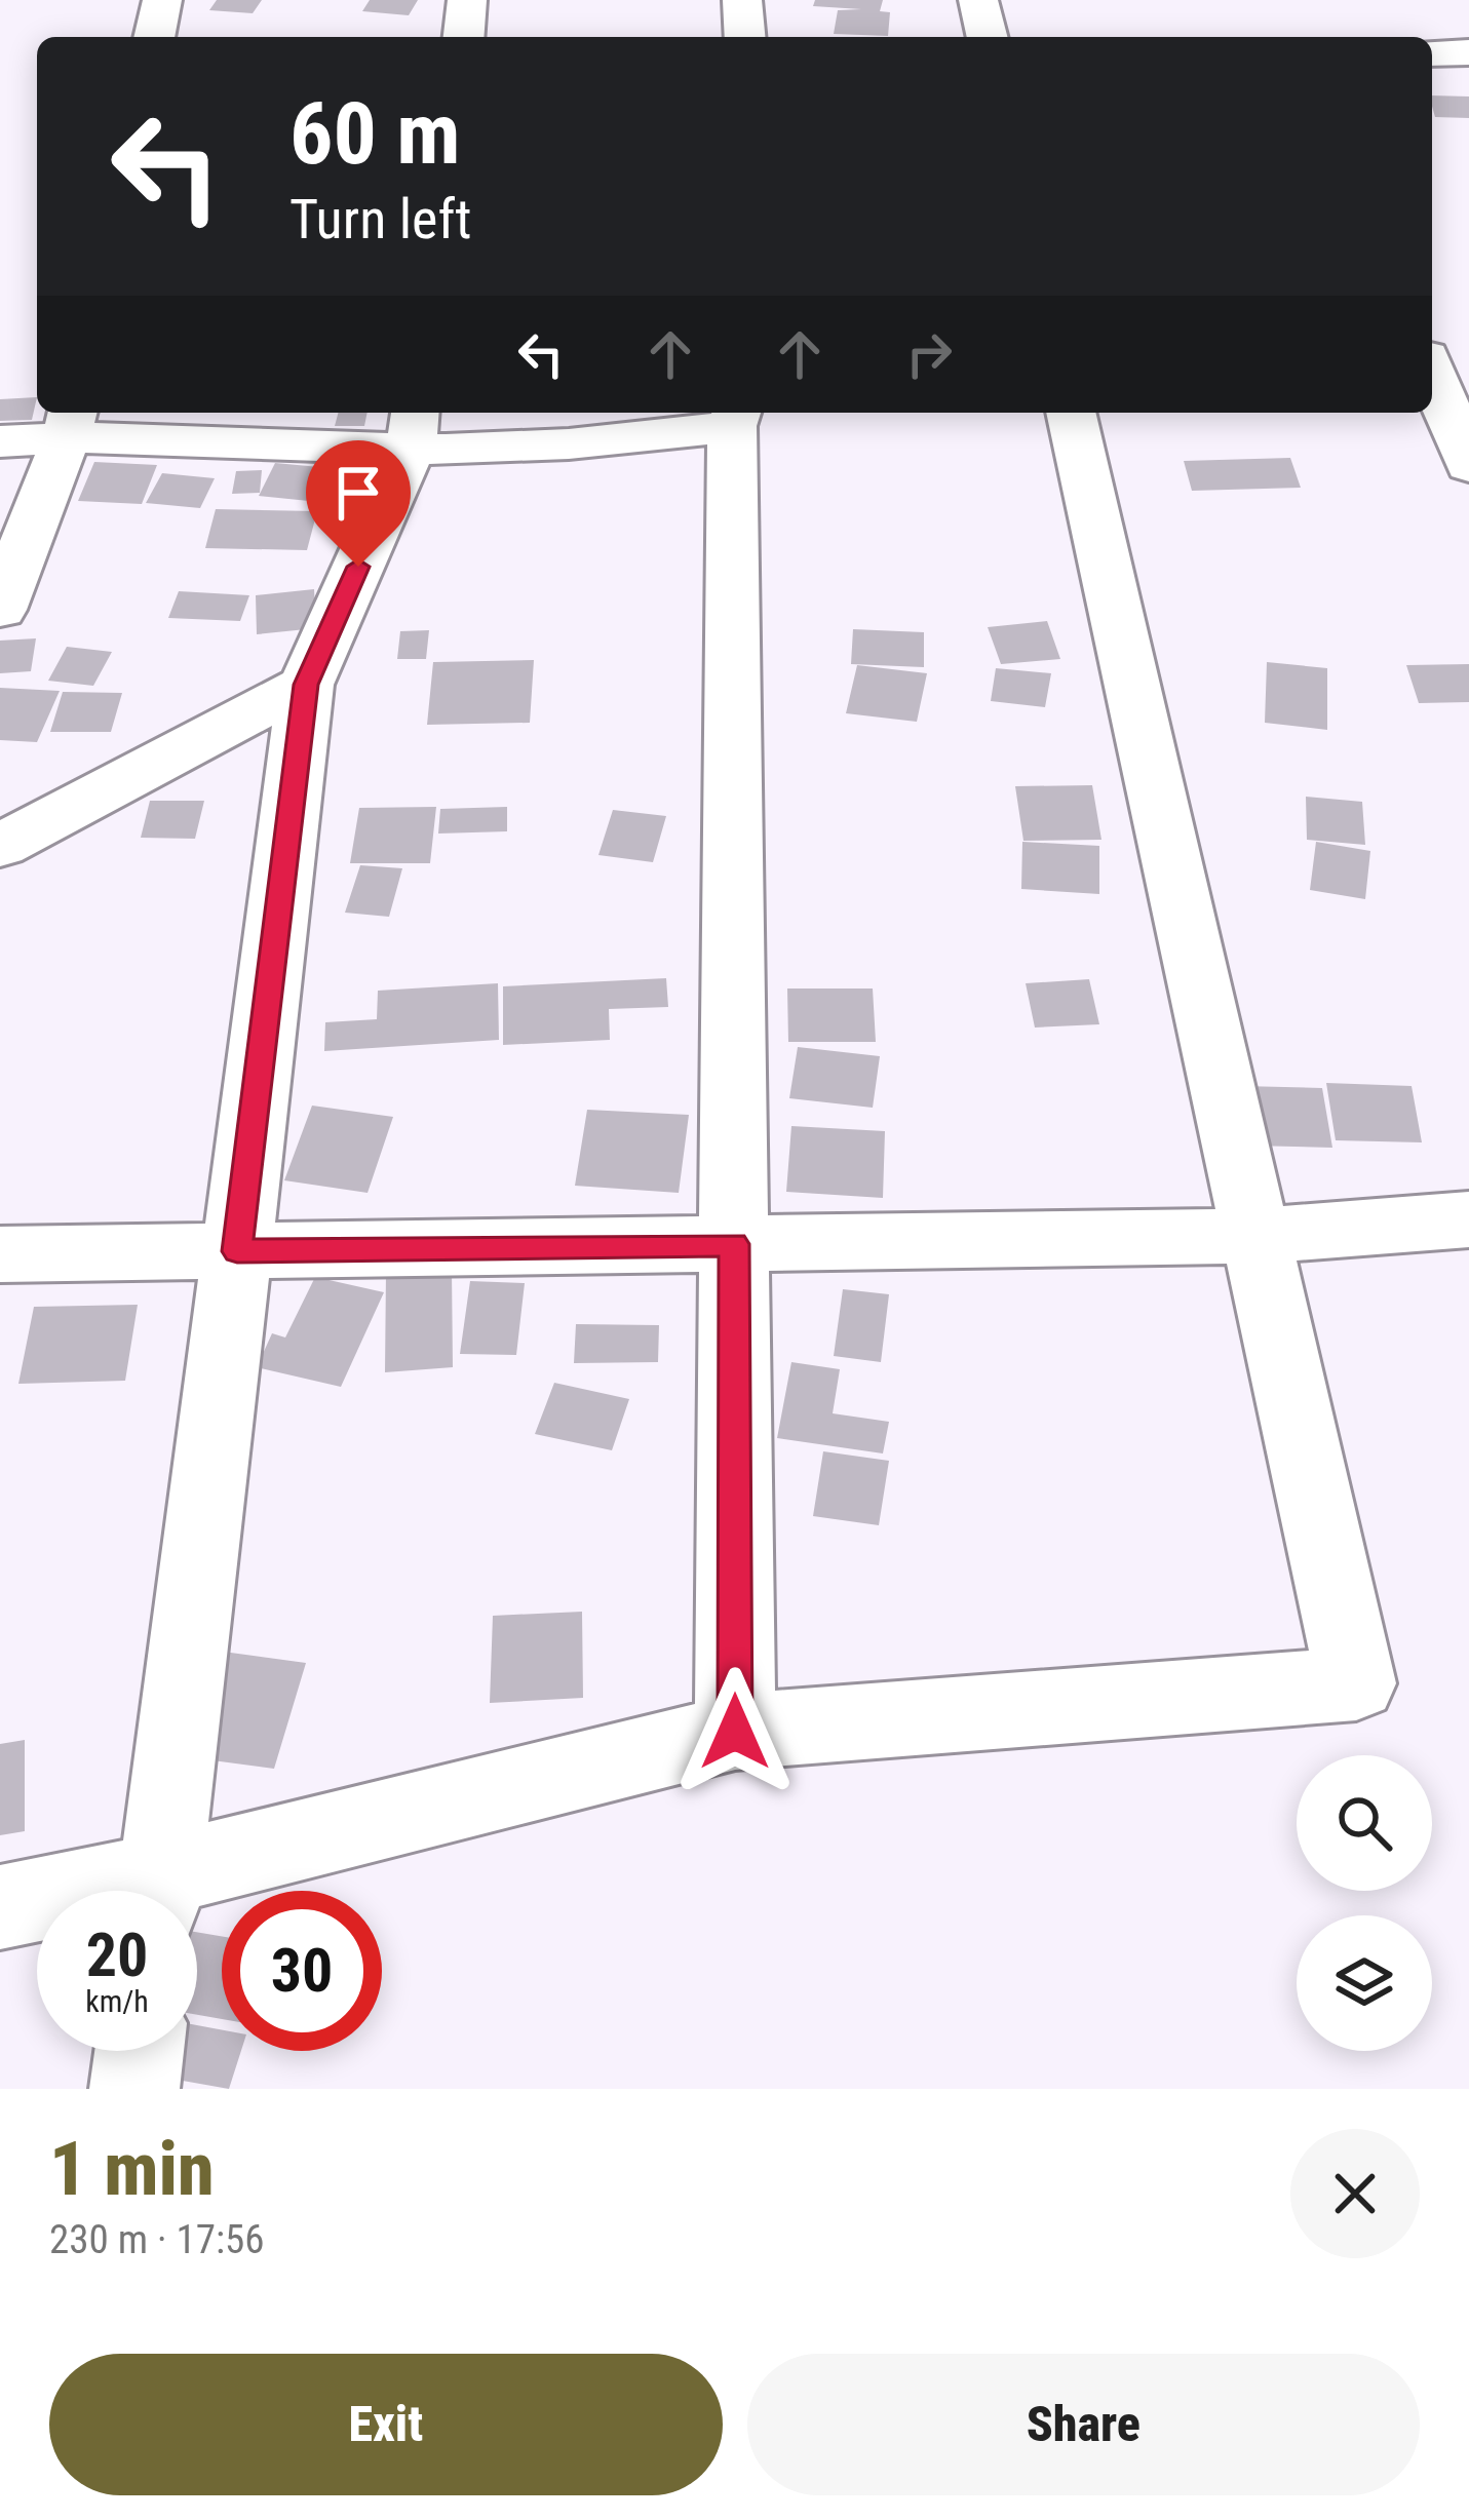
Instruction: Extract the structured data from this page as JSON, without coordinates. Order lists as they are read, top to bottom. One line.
{"page":{"turn":["60 m","Turn left"],"speed":"20 km/h","limit":"30","heading":["1 min","230 m · 17:56"],"buttons":["Exit","Share"]}}
